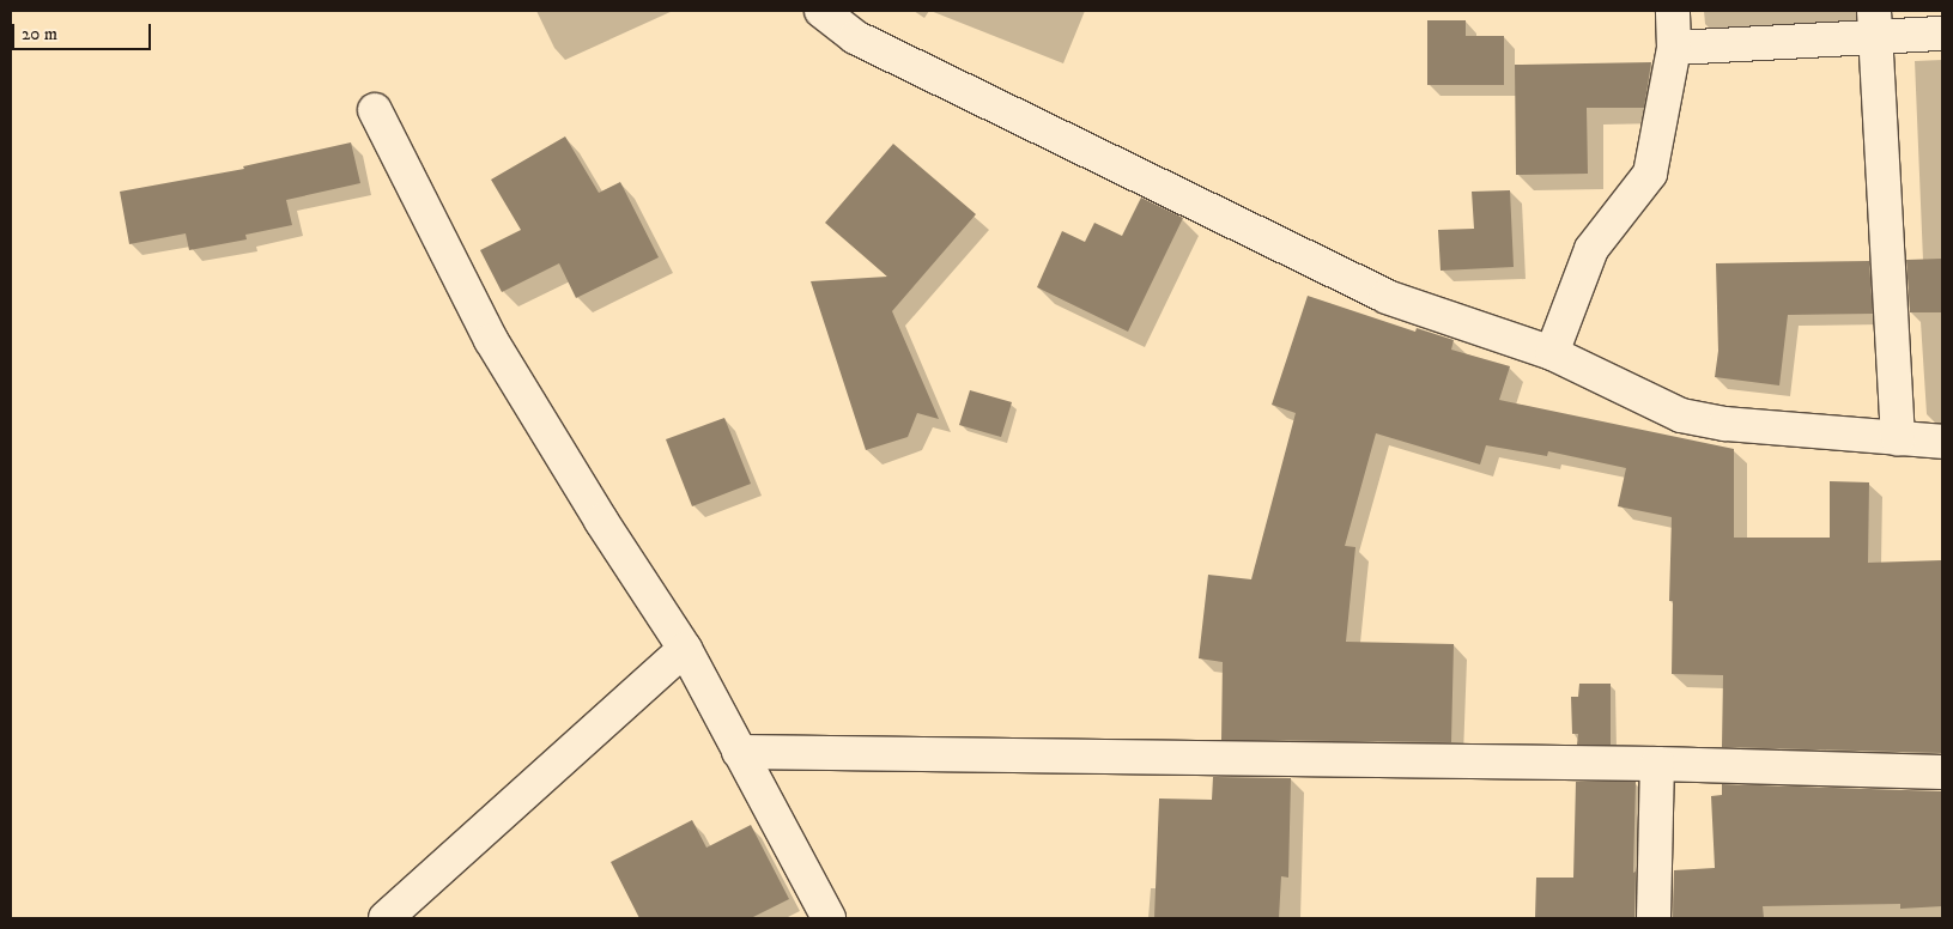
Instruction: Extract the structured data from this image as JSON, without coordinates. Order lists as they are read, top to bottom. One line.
{"scale_bar":"20 m"}
